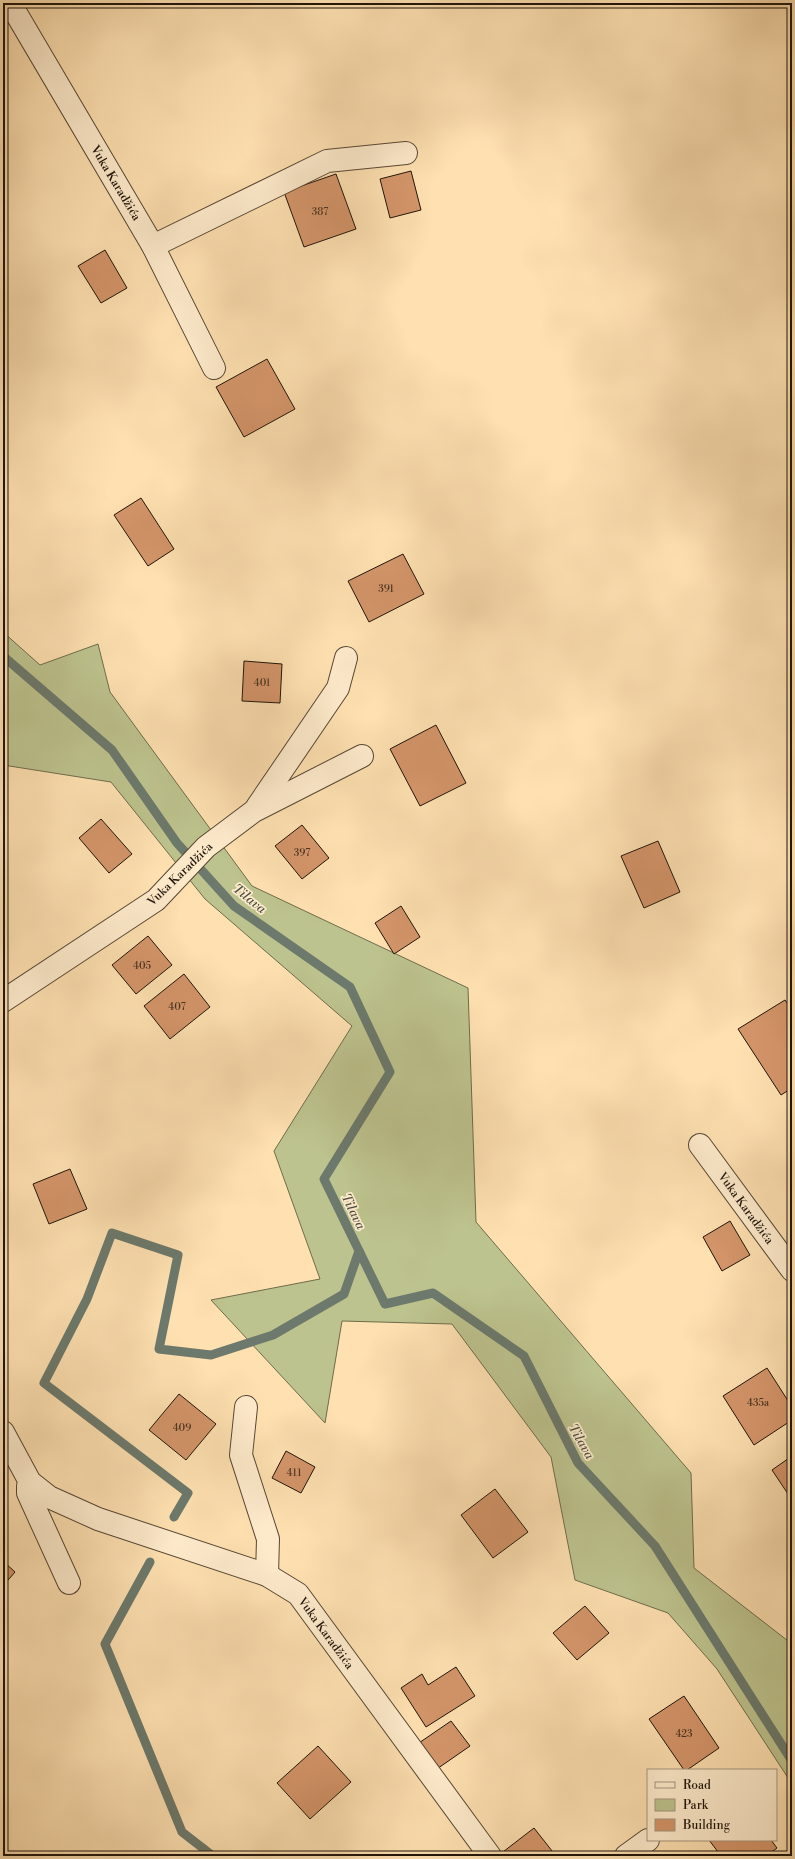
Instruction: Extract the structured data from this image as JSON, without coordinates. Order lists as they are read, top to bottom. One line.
{"streets":{"street":["Vuka Karadžića"]},"water":["Tilava"],"house_numbers":["387","391","401","397","405","407","435a","409","411","423"],"legend":["Road","Park","Building"]}
